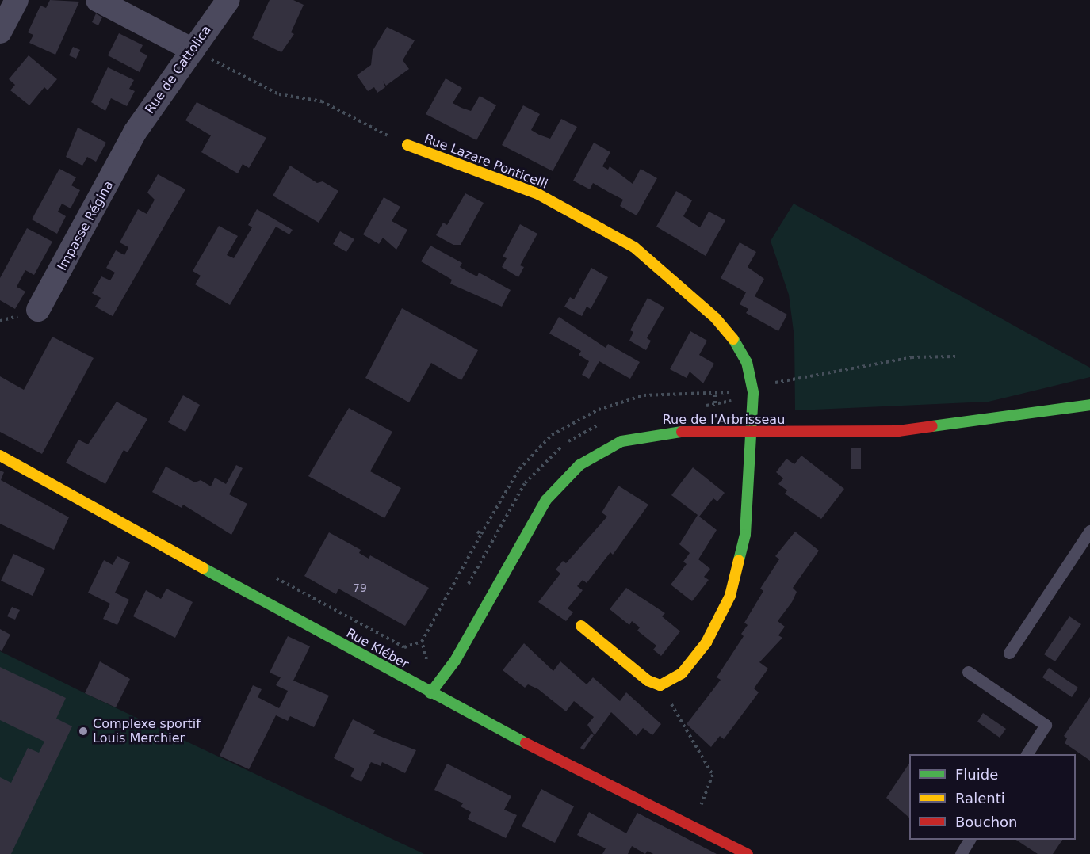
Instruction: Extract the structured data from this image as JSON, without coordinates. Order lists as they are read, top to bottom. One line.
{"streets":{"street":["Rue de Cattolica","Rue Lazare Ponticelli","Impasse Régina","Rue de l'Arbrisseau","Rue Kléber"]},"crossings":[["Rue de Cattolica","Rue Lazare Ponticelli"],["Rue de Cattolica","Impasse Régina"],["Rue Lazare Ponticelli","Rue de l'Arbrisseau"],["Rue de l'Arbrisseau","Rue Kléber"]],"places":["Complexe sportif Louis Merchier"],"house_numbers":["79"],"legend":["Fluide","Ralenti","Bouchon"]}
